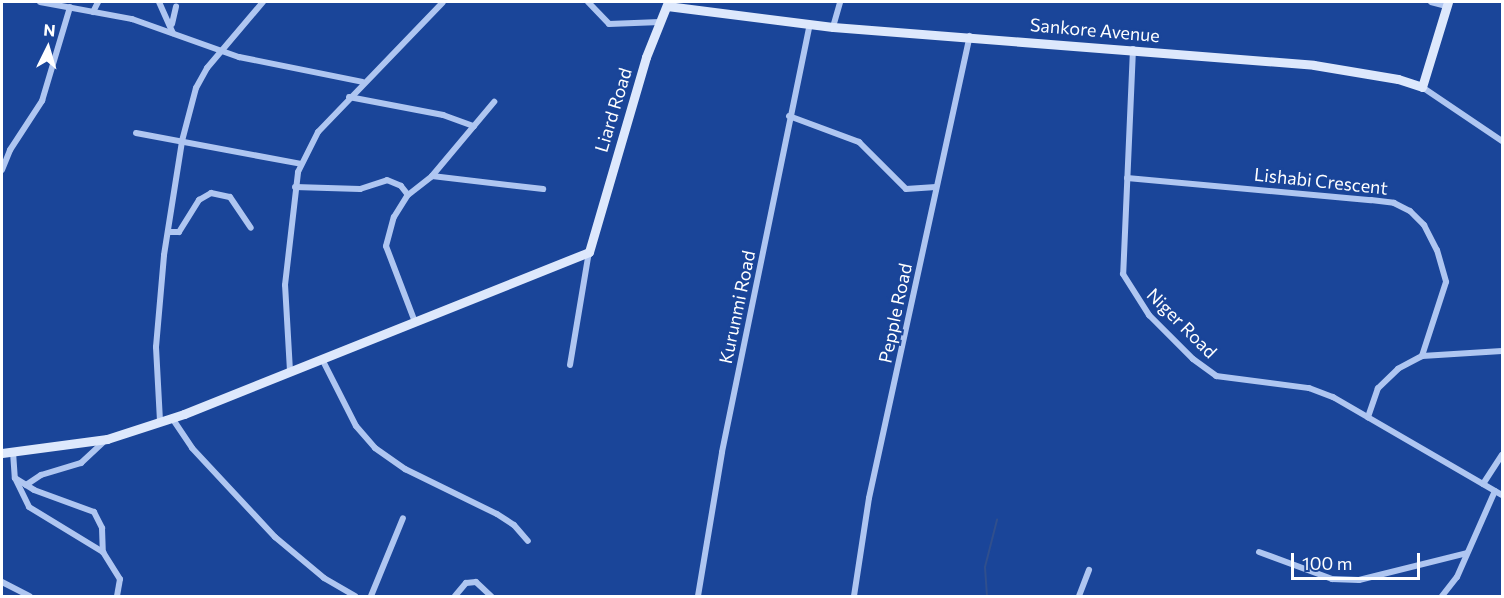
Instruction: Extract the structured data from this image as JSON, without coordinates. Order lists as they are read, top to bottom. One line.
{"streets":{"street":["Sankore Avenue","Liard Road","Lishabi Crescent","Kurunmi Road","Pepple Road","Niger Road"]},"crossings":[["Sankore Avenue","Liard Road"],["Sankore Avenue","Kurunmi Road"],["Sankore Avenue","Pepple Road"],["Sankore Avenue","Niger Road"],["Lishabi Crescent","Niger Road"]],"scale_bar":"100 m","north":"top"}
